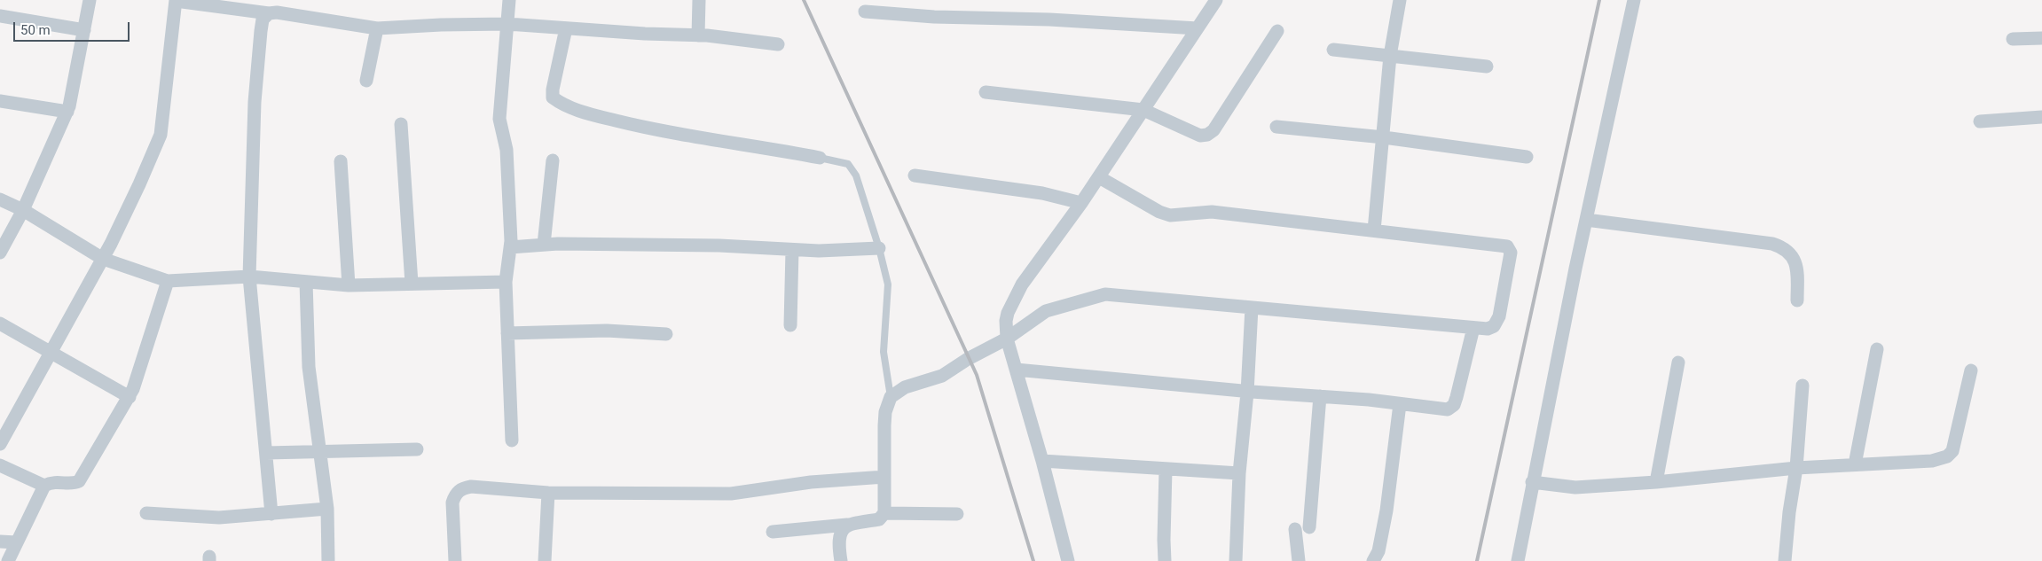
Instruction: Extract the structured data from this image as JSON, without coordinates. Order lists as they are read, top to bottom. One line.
{"scale_bar":"50 m"}
